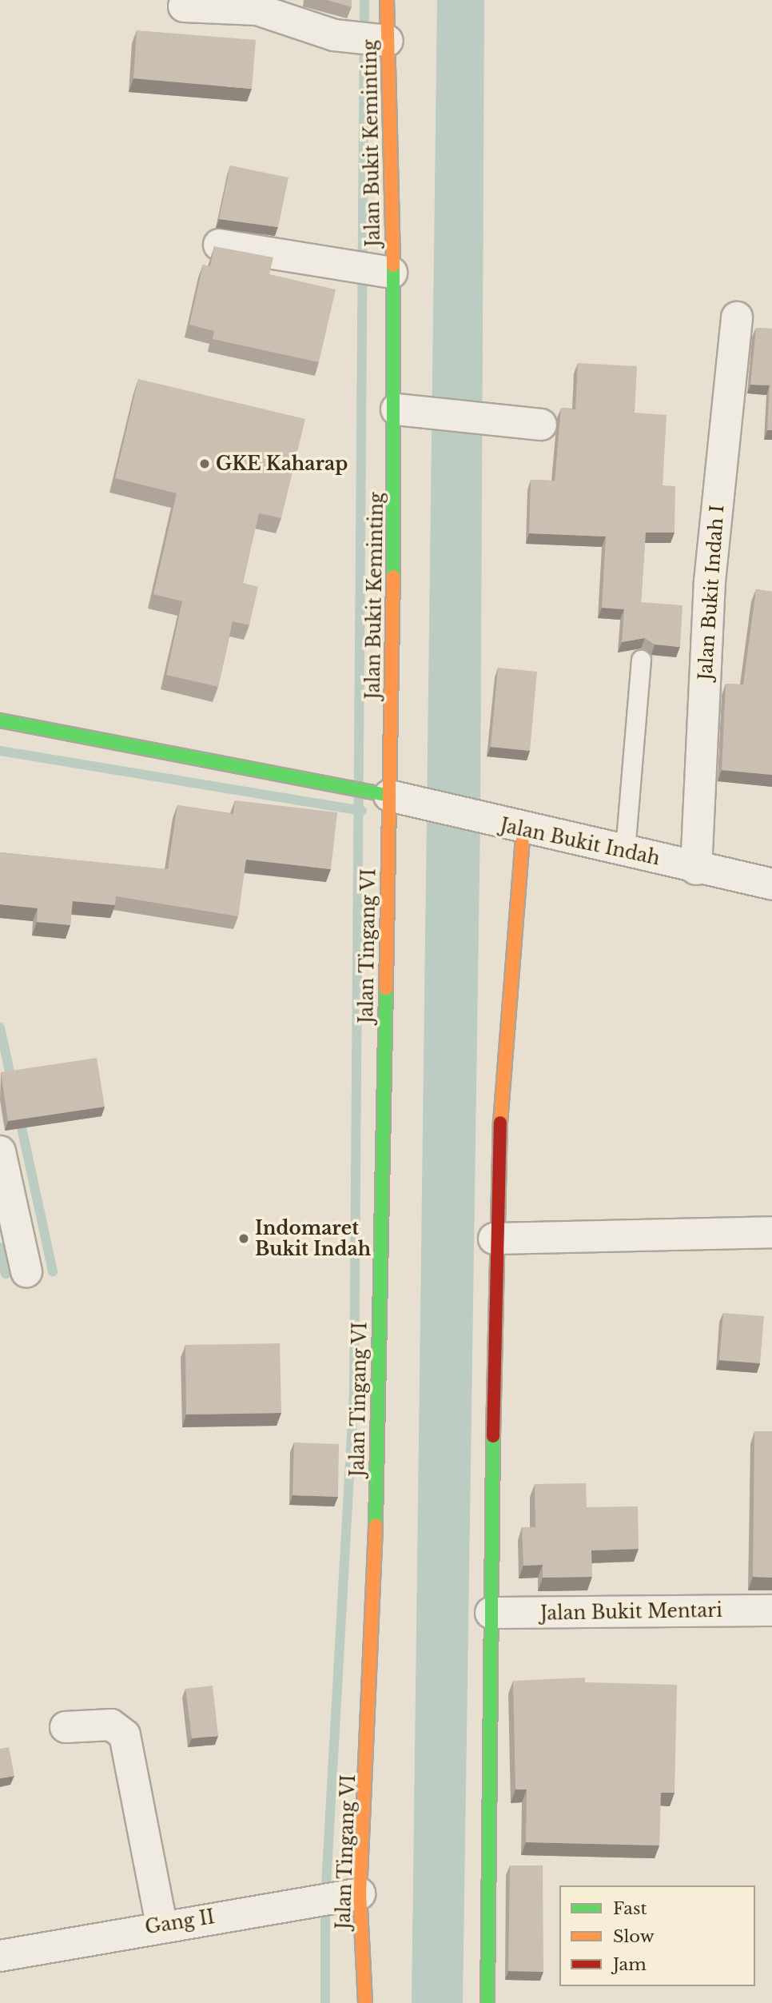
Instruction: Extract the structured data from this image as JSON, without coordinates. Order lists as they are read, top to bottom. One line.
{"streets":{"main road":["Jalan Bukit Keminting","Jalan Tingang VI"],"street":["Jalan Bukit Indah I","Jalan Bukit Indah","Jalan Bukit Mentari","Gang II"]},"crossings":[["Jalan Bukit Keminting","Jalan Bukit Indah"],["Jalan Bukit Keminting","Jalan Tingang VI"],["Jalan Bukit Indah I","Jalan Bukit Indah"],["Jalan Bukit Indah","Jalan Tingang VI"],["Jalan Tingang VI","Gang II"]],"places":["GKE Kaharap","Indomaret Bukit Indah"],"legend":["Fast","Slow","Jam"]}
